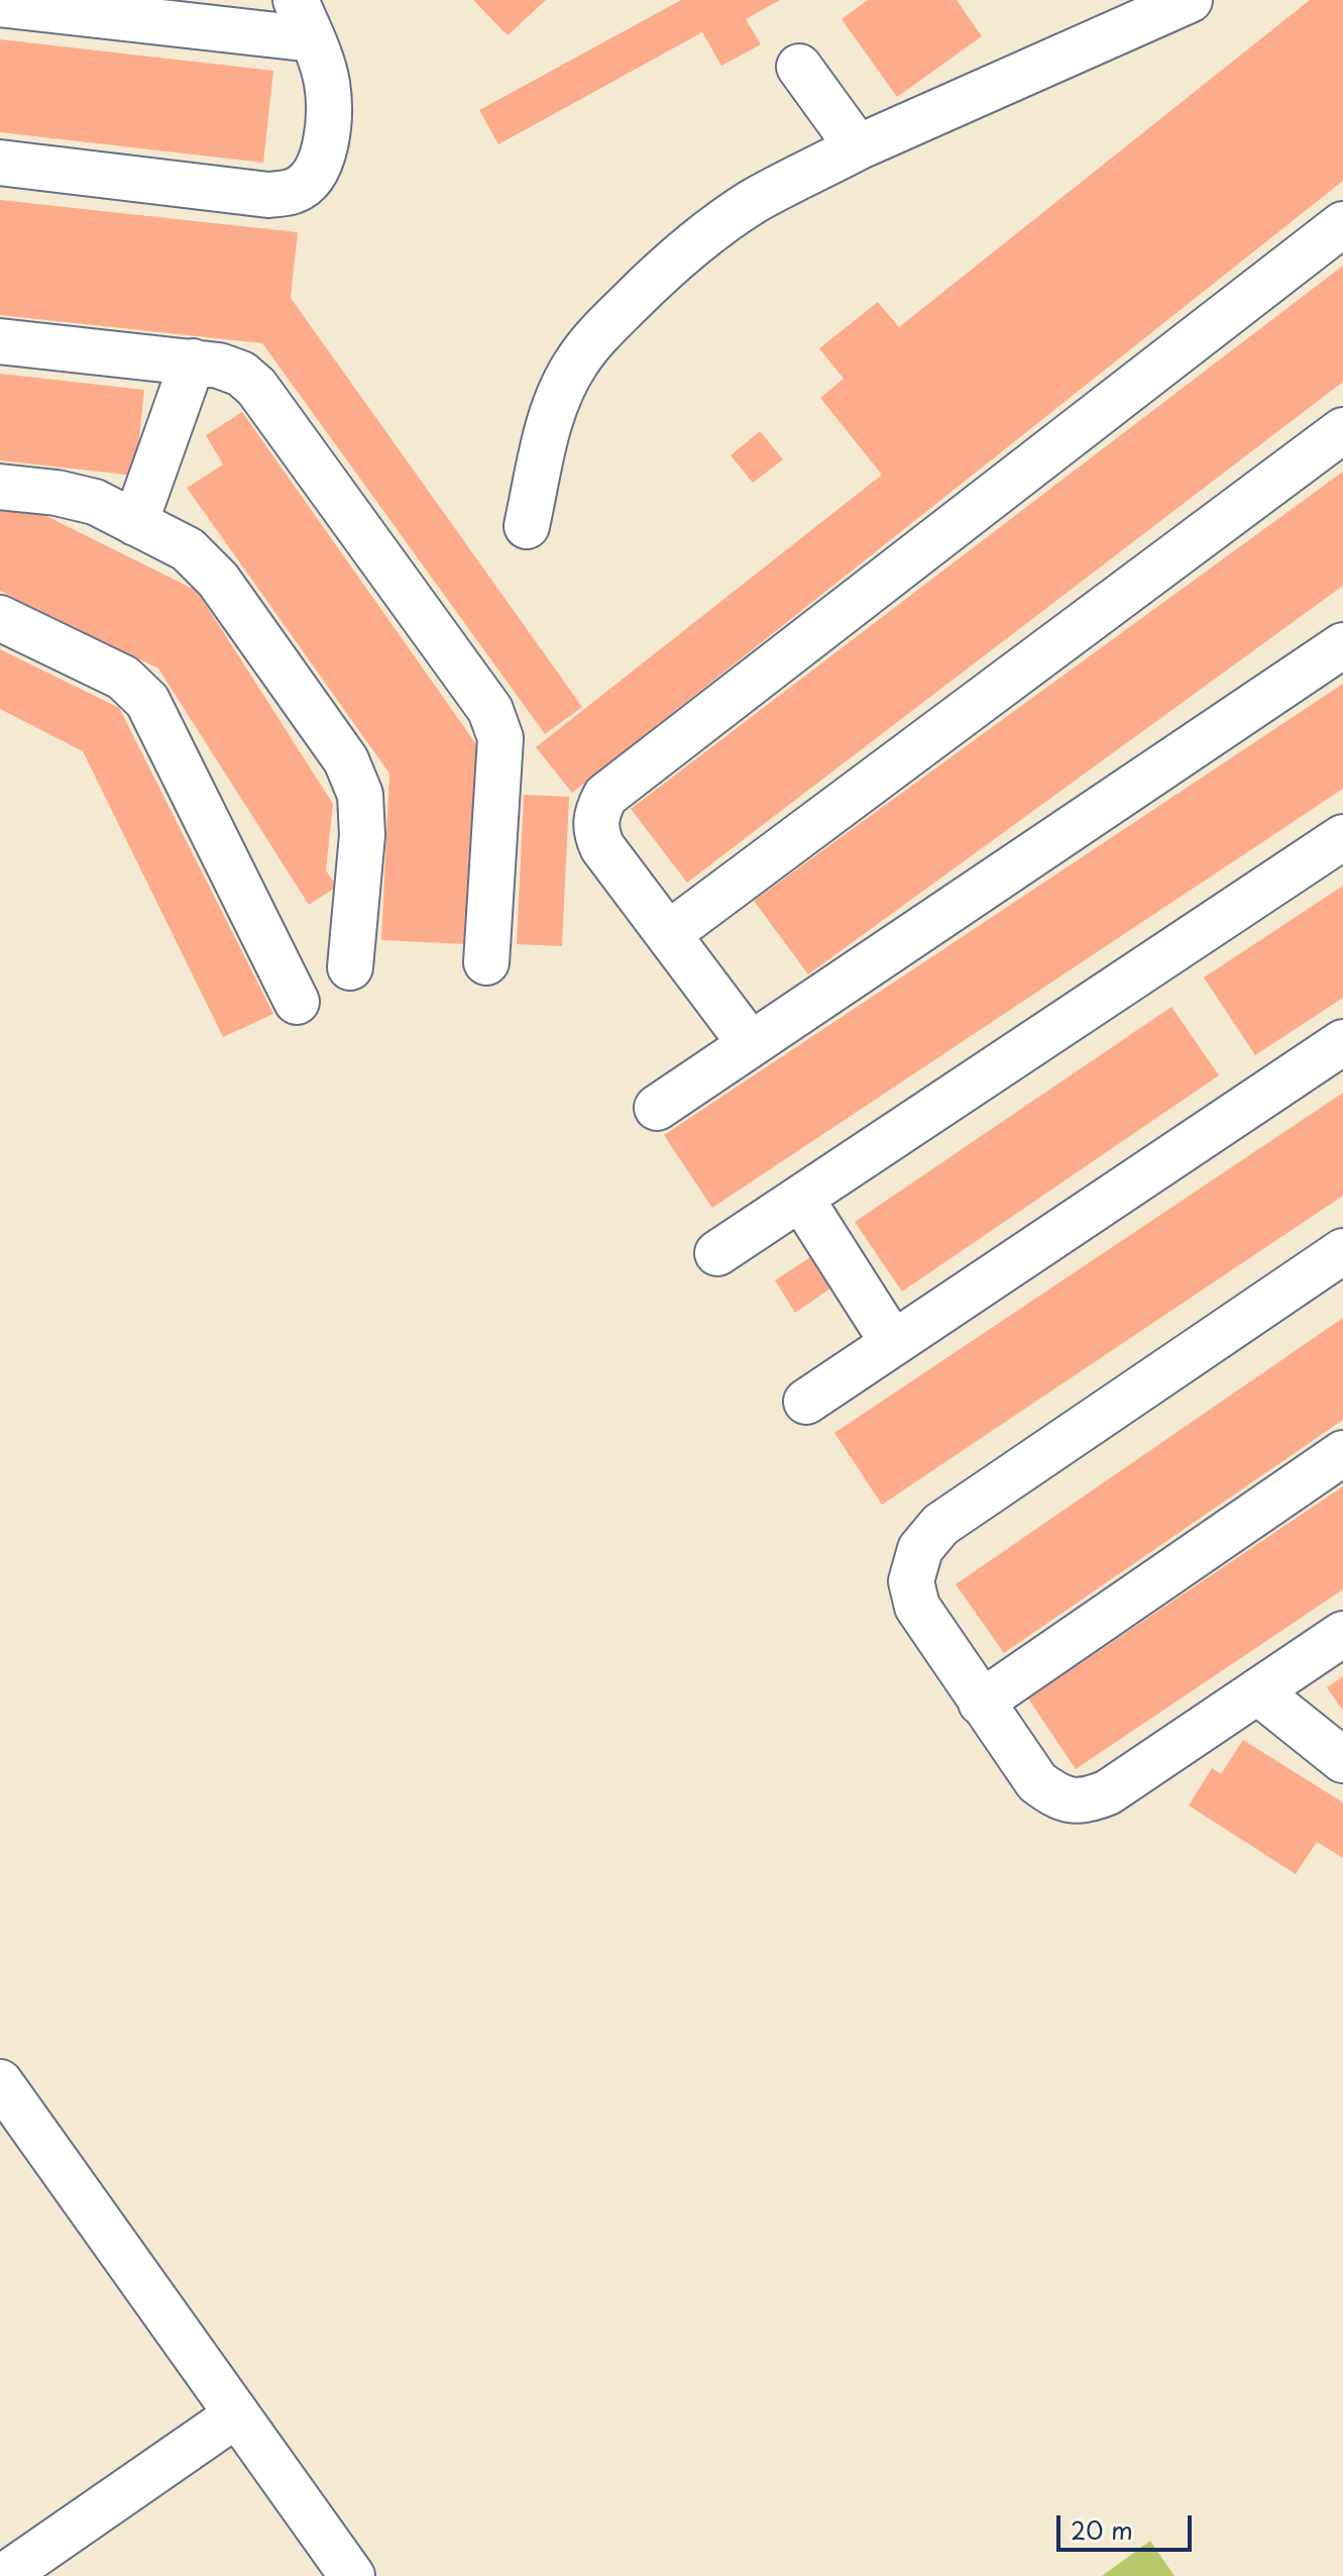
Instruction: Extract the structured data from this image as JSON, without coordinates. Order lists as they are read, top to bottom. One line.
{"scale_bar":"20 m"}
